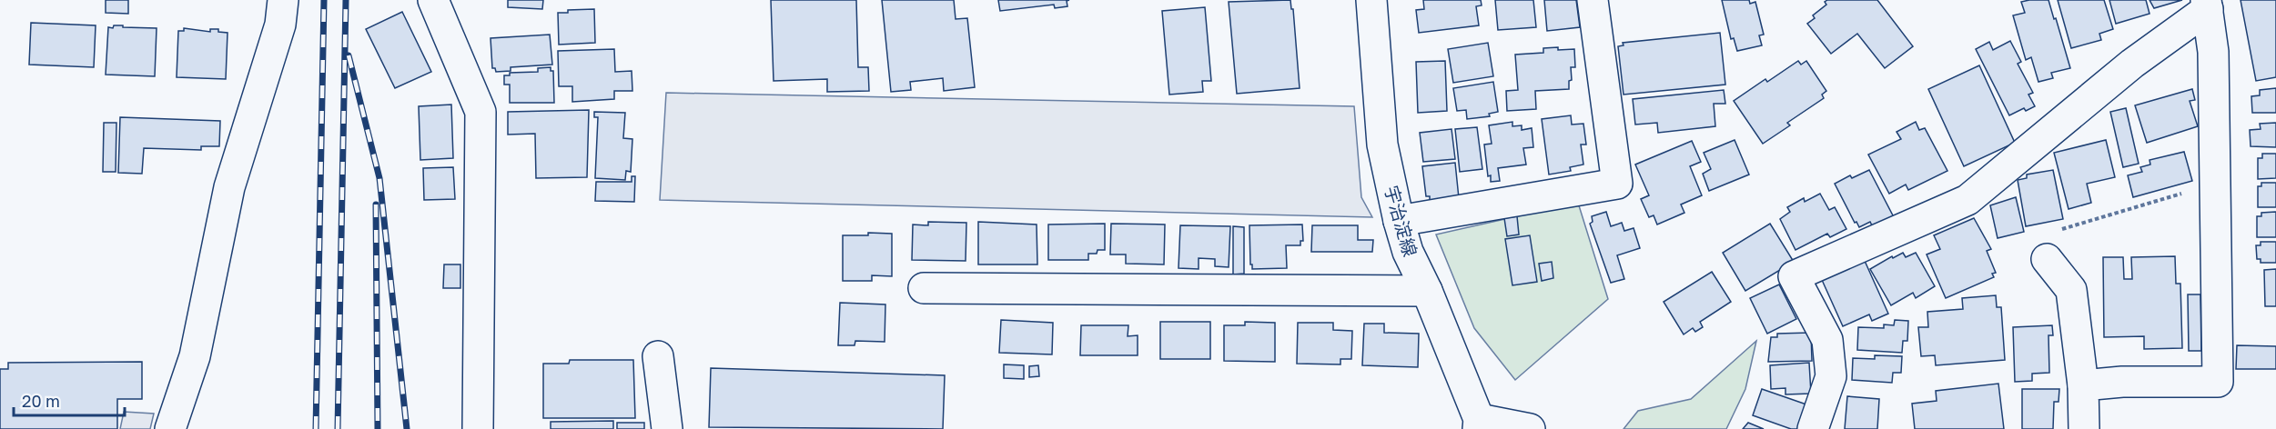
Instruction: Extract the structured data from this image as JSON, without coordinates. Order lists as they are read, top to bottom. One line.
{"streets":{"street":["宇治淀線"]},"scale_bar":"20 m"}
